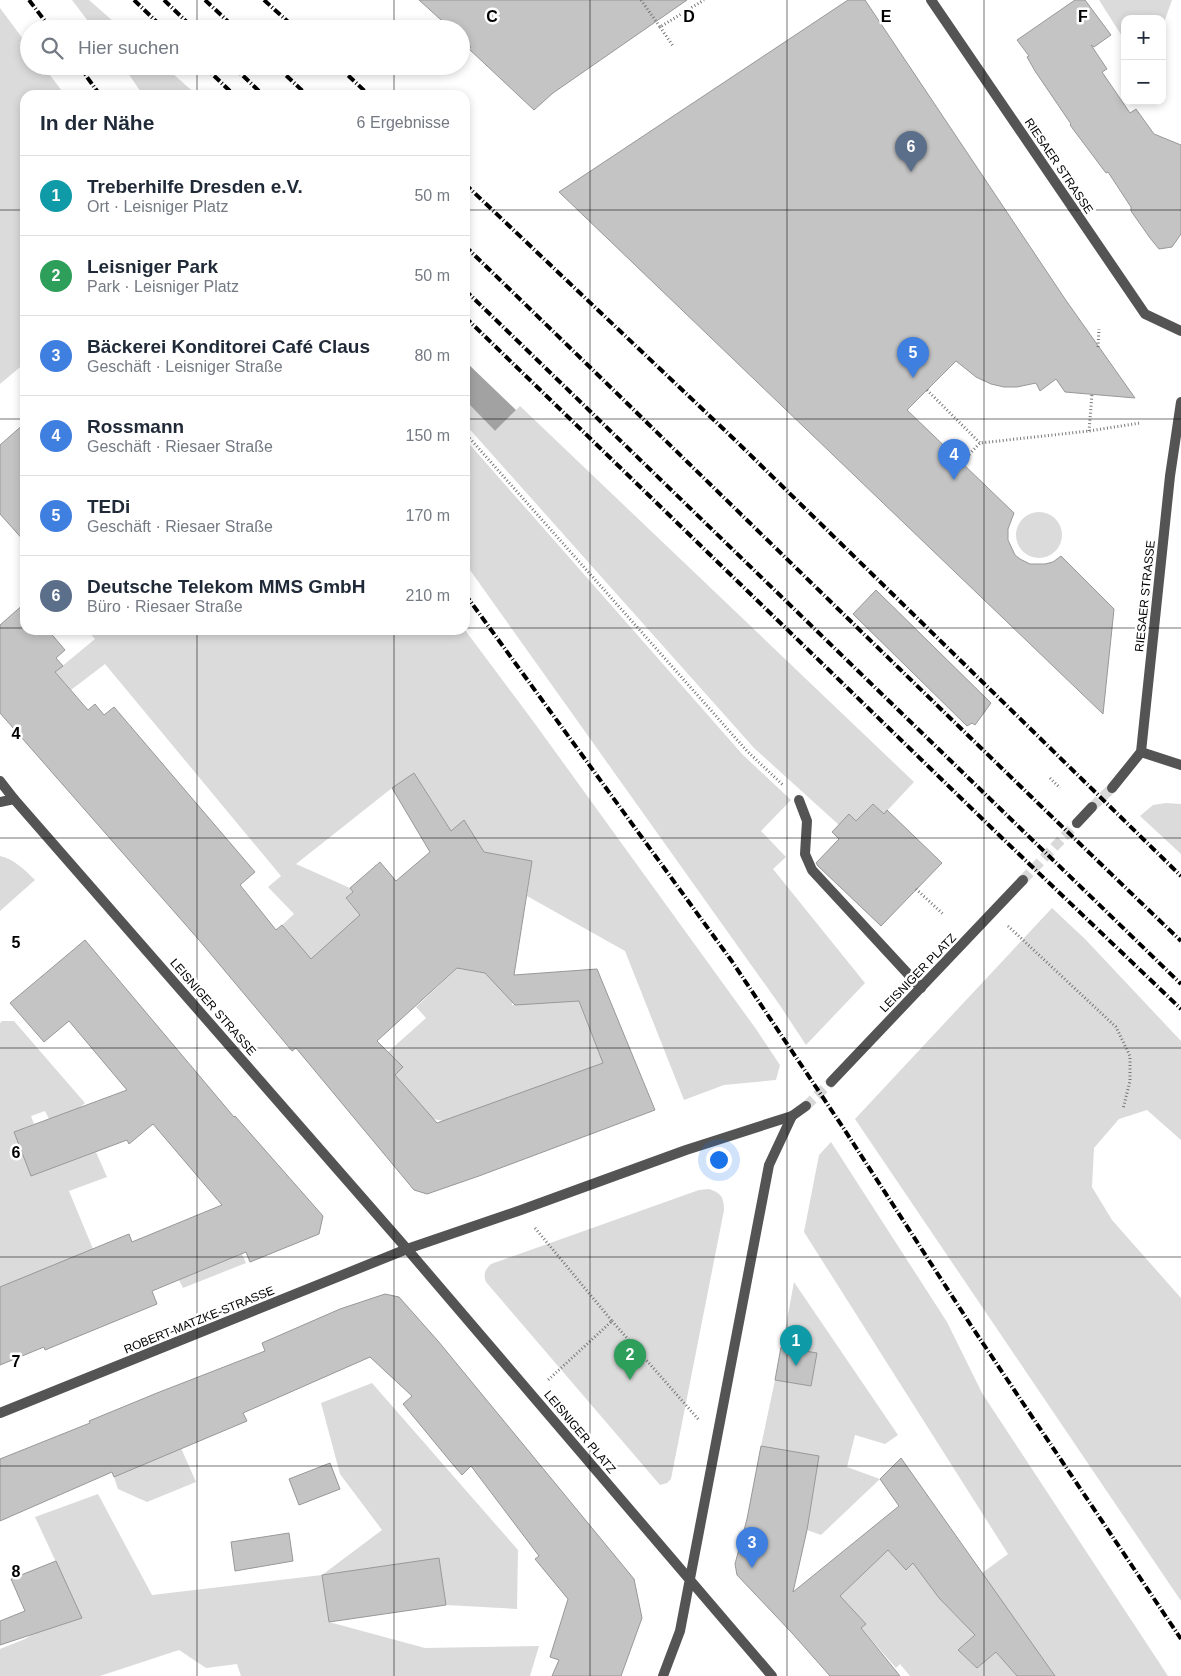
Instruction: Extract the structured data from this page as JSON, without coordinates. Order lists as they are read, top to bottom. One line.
{"streets":{"street":["RIESAER STRASSE","LEISNIGER PLATZ","LEISNIGER STRASSE","ROBERT-MATZKE-STRASSE"]},"crossings":[["LEISNIGER PLATZ","LEISNIGER STRASSE"],["LEISNIGER PLATZ","ROBERT-MATZKE-STRASSE"],["LEISNIGER STRASSE","ROBERT-MATZKE-STRASSE"]],"page":{"map_buttons":["+","−"],"search":"Hier suchen","heading":["In der Nähe","6 Ergebnisse"],"pins":["6","5","4","1","2","3"],"list":[{"mark":"1","name":"Treberhilfe Dresden e.V.","note":"Ort · Leisniger Platz","value":"50 m"},{"mark":"2","name":"Leisniger Park","note":"Park · Leisniger Platz","value":"50 m"},{"mark":"3","name":"Bäckerei Konditorei Café Claus","note":"Geschäft · Leisniger Straße","value":"80 m"},{"mark":"4","name":"Rossmann","note":"Geschäft · Riesaer Straße","value":"150 m"},{"mark":"5","name":"TEDi","note":"Geschäft · Riesaer Straße","value":"170 m"},{"mark":"6","name":"Deutsche Telekom MMS GmbH","note":"Büro · Riesaer Straße","value":"210 m"}]},"grid":{"columns":["C","D","E","F"],"rows":["4","5","6","7","8"]}}
